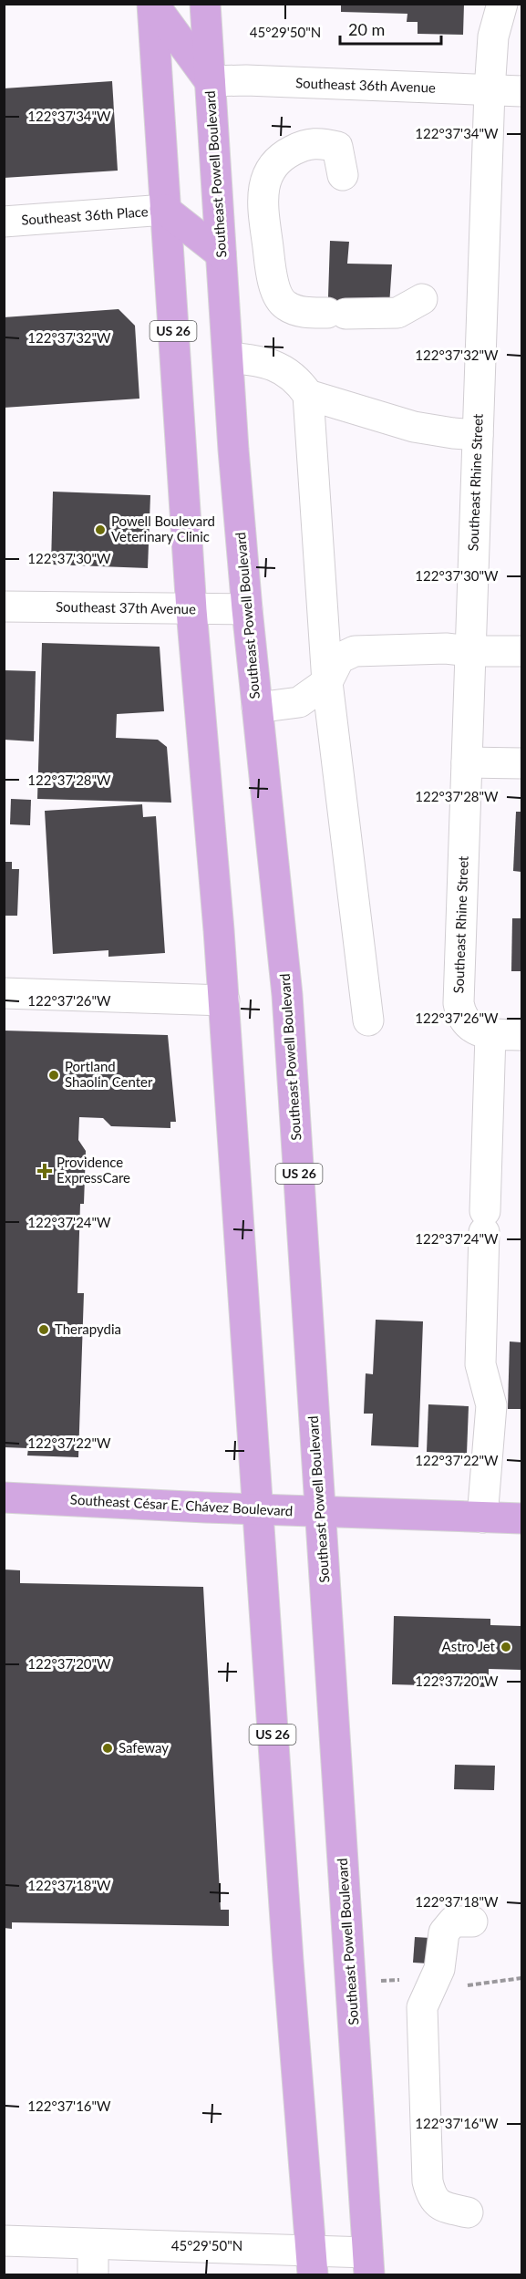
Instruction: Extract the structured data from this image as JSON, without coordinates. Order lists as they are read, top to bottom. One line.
{"streets":{"main road":["Southeast Powell Boulevard","US 26","Southeast César E. Chávez Boulevard"],"street":["Southeast 36th Avenue","Southeast 36th Place","Southeast Rhine Street","Southeast 37th Avenue"]},"crossings":[["Southeast 36th Avenue","Southeast Powell Boulevard"],["Southeast 36th Avenue","Southeast Rhine Street"],["Southeast Powell Boulevard","Southeast 37th Avenue"],["Southeast Powell Boulevard","Southeast César E. Chávez Boulevard"],["Southeast 36th Place","US 26"],["US 26","Southeast 37th Avenue"],["US 26","Southeast César E. Chávez Boulevard"]],"places":{"other":["Powell Boulevard Veterinary Clinic","Portland Shaolin Center","Therapydia","Astro Jet","Safeway"],"health":["Providence ExpressCare"]},"scale_bar":"20 m","coordinates":["45°29'50\"N","122°37'34\"W","122°37'32\"W","122°37'30\"W","122°37'28\"W","122°37'26\"W","122°37'24\"W","122°37'22\"W","122°37'20\"W","122°37'18\"W","122°37'16\"W"]}
